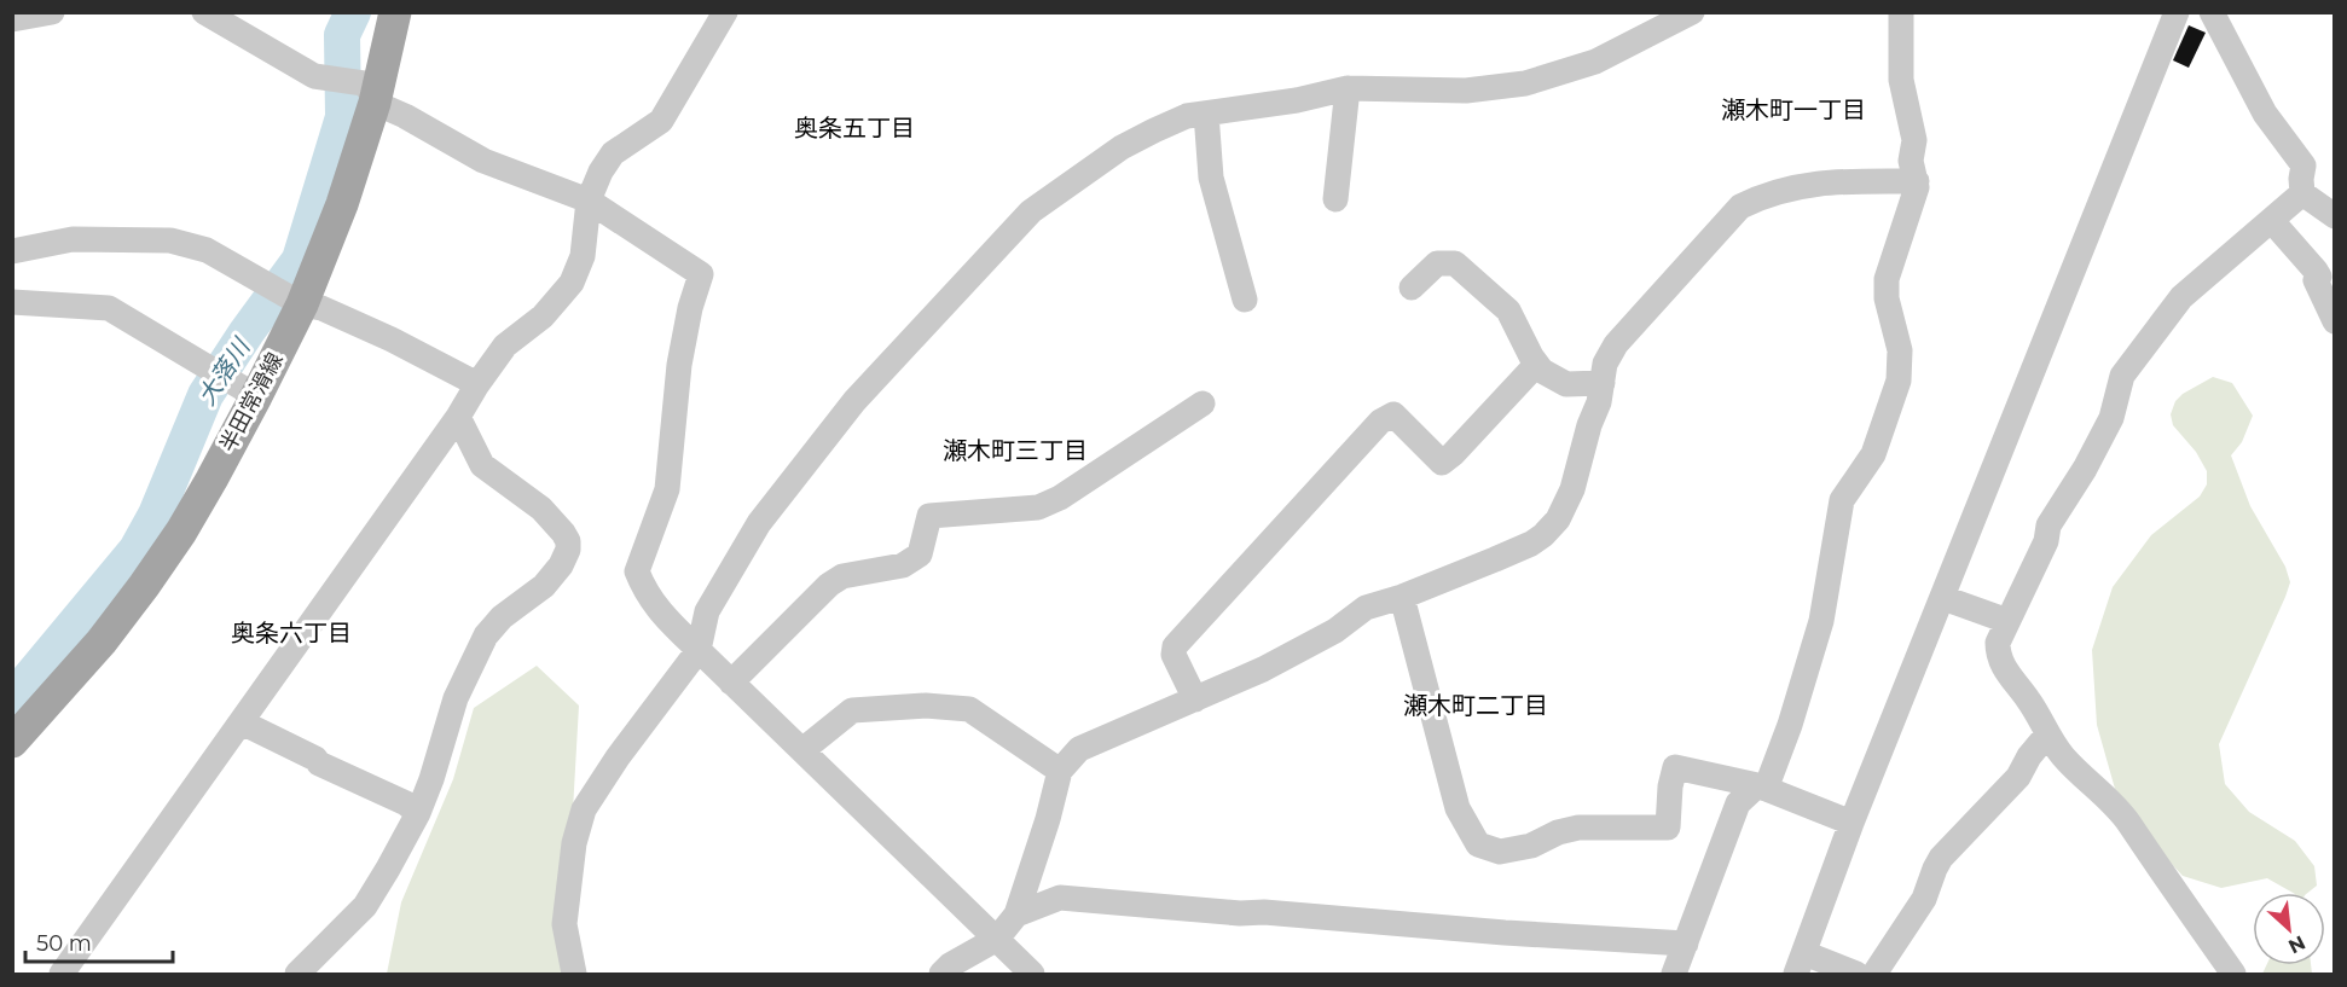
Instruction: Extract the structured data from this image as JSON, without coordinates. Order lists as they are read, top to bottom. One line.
{"streets":{"main road":["半田常滑線"]},"districts":["瀬木町一丁目","奥条五丁目","瀬木町三丁目","奥条六丁目","瀬木町二丁目"],"water":["大落川"],"scale_bar":"50 m","north":"bottom right"}
